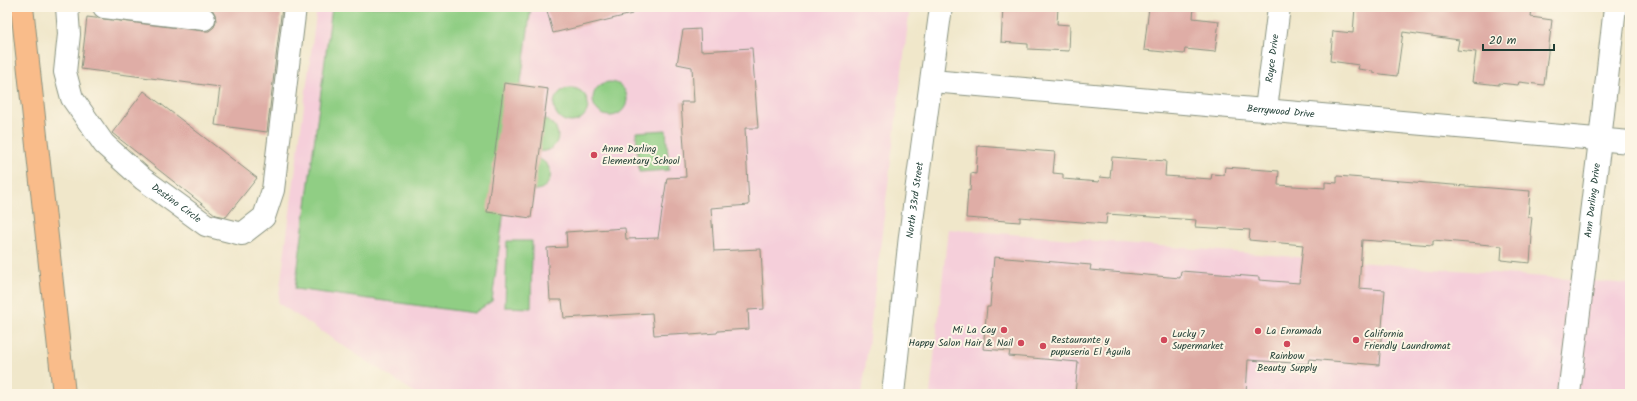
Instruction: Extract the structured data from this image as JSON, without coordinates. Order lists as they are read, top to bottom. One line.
{"streets":{"street":["Royce Drive","Berrywood Drive","North 33rd Street","Ann Darling Drive","Destino Circle"]},"crossings":[["Royce Drive","Berrywood Drive"],["Berrywood Drive","North 33rd Street"],["Berrywood Drive","Ann Darling Drive"]],"places":["Anne Darling Elementary School","Mi La Cay","La Enramada","Lucky 7 Supermarket","California Friendly Laundromat","Happy Salon Hair & Nail","Rainbow Beauty Supply","Restaurante y pupuseria El Aguila"],"scale_bar":"20 m"}
